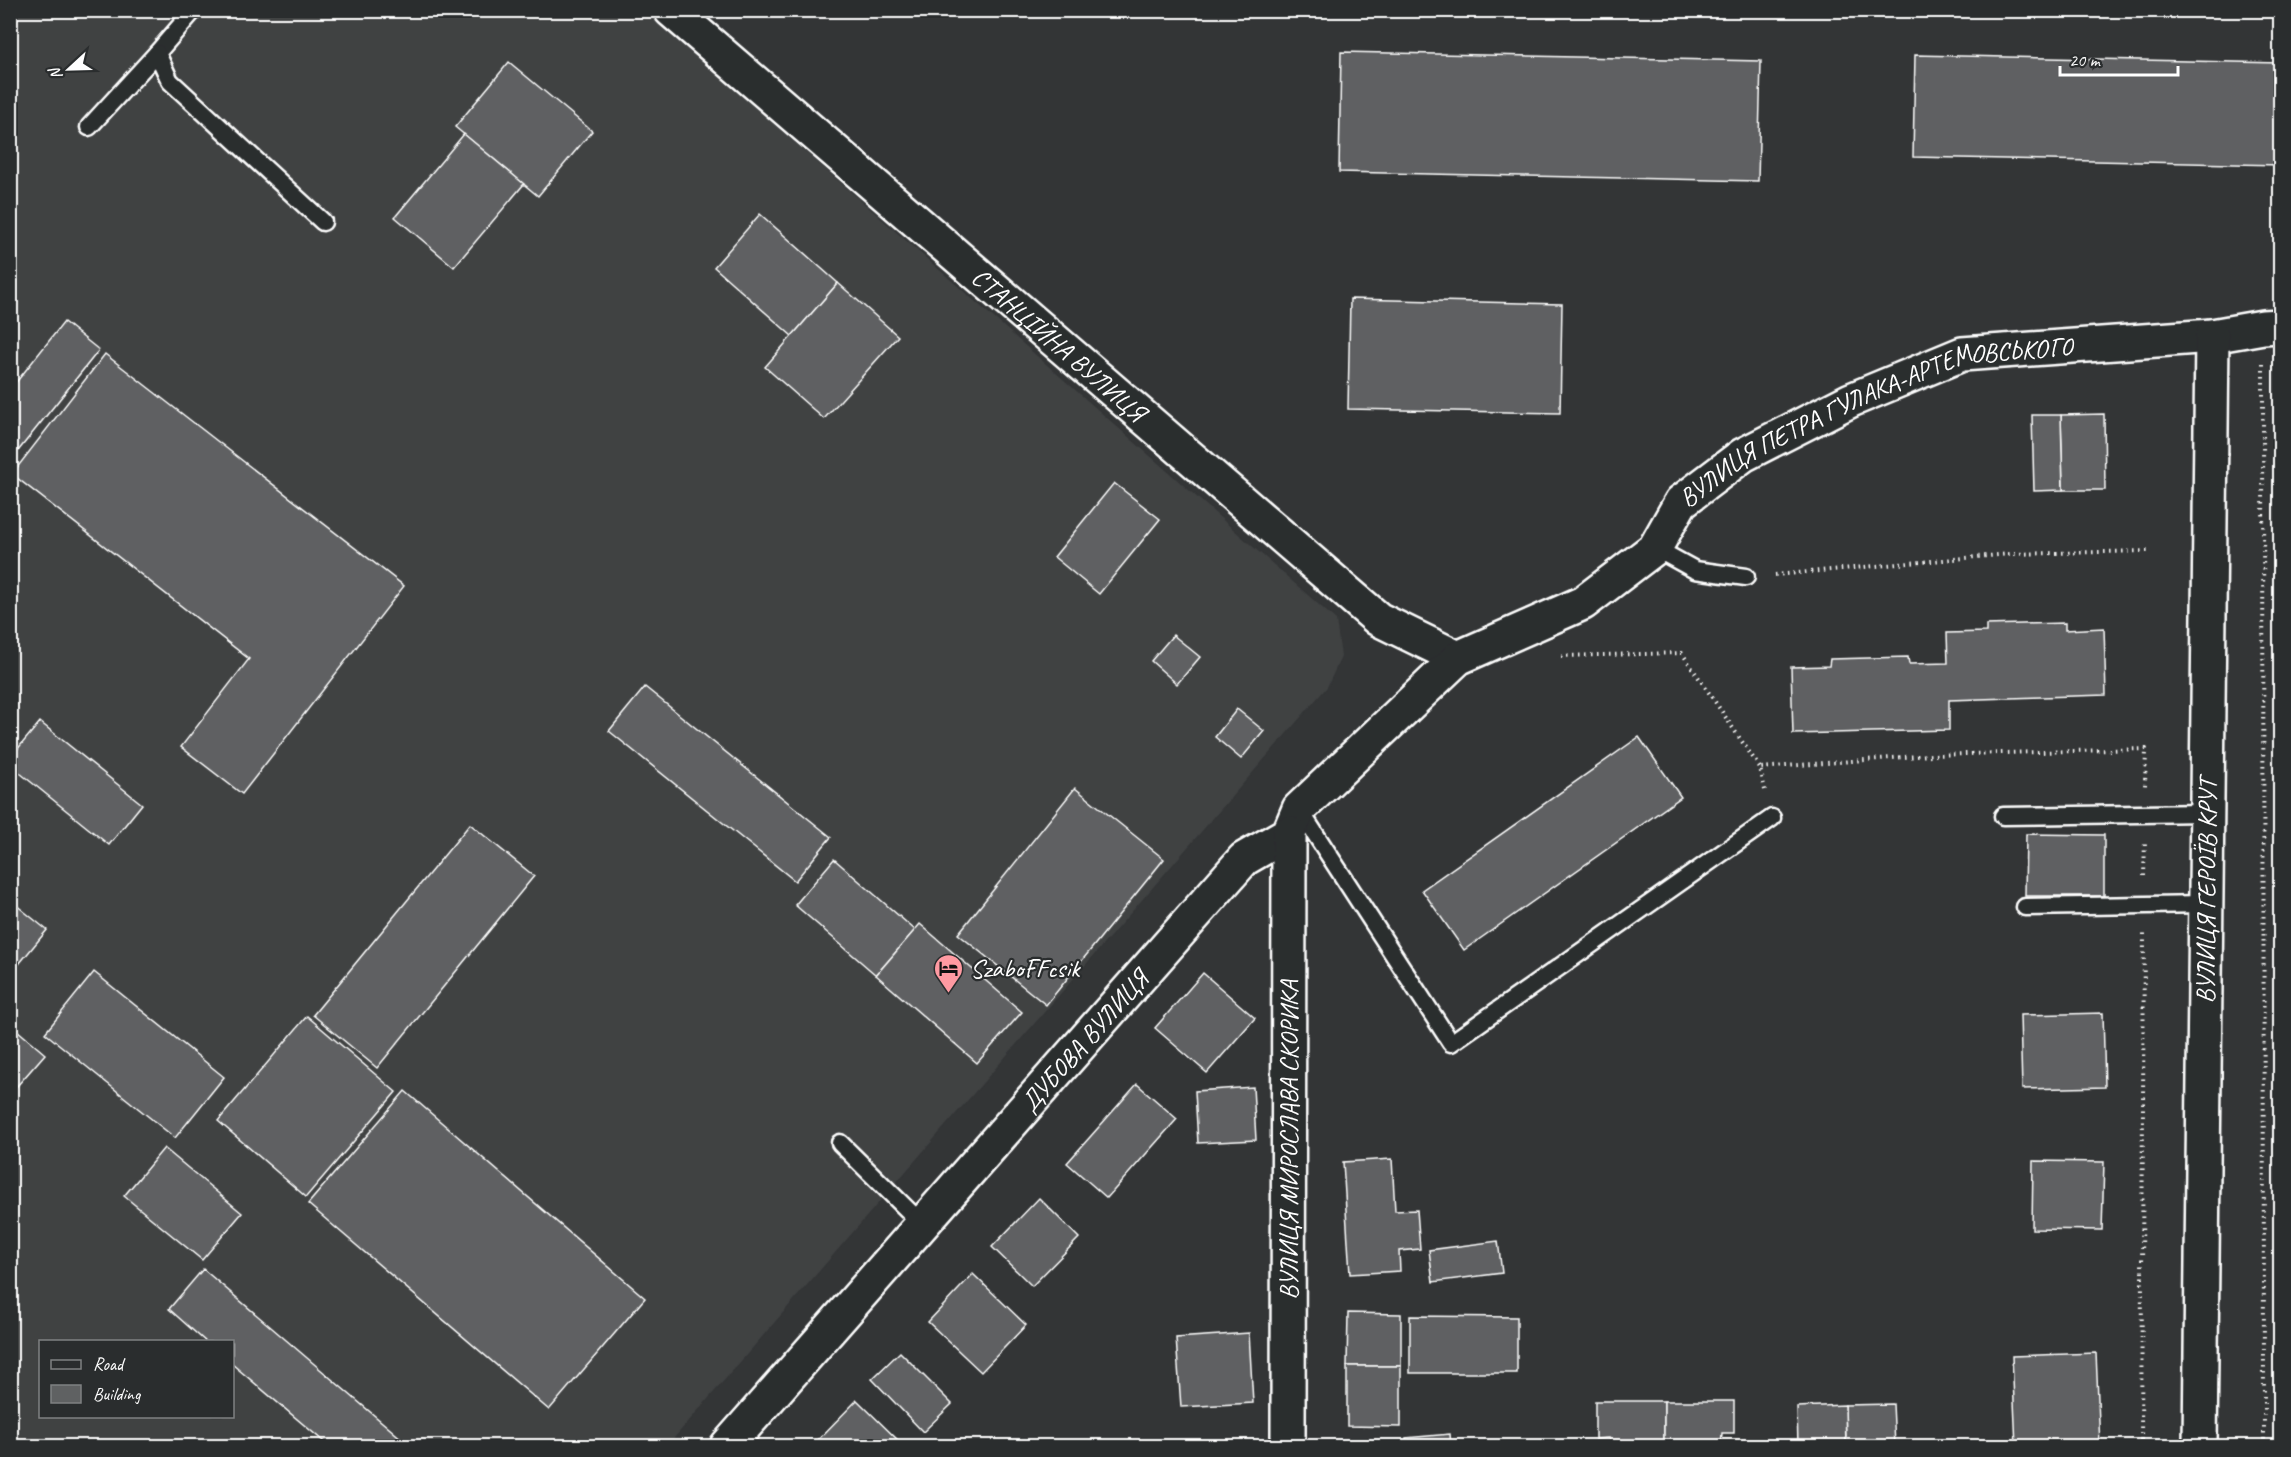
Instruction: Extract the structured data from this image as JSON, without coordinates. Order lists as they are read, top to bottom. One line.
{"streets":{"street":["СТАНЦІЙНА ВУЛИЦЯ","ВУЛИЦЯ ПЕТРА ГУЛАКА-АРТЕМОВСЬКОГО","ВУЛИЦЯ ГЕРОЇВ КРУТ","ДУБОВА ВУЛИЦЯ","ВУЛИЦЯ МИРОСЛАВА СКОРИКА"]},"crossings":[["СТАНЦІЙНА ВУЛИЦЯ","ВУЛИЦЯ ПЕТРА ГУЛАКА-АРТЕМОВСЬКОГО"],["СТАНЦІЙНА ВУЛИЦЯ","ДУБОВА ВУЛИЦЯ"],["ВУЛИЦЯ ПЕТРА ГУЛАКА-АРТЕМОВСЬКОГО","ВУЛИЦЯ ГЕРОЇВ КРУТ"],["ВУЛИЦЯ ПЕТРА ГУЛАКА-АРТЕМОВСЬКОГО","ДУБОВА ВУЛИЦЯ"],["ДУБОВА ВУЛИЦЯ","ВУЛИЦЯ МИРОСЛАВА СКОРИКА"]],"places":{"hotel":["SzaboFFcsik"]},"legend":["Road","Building"],"scale_bar":"20 m","north":"left"}
